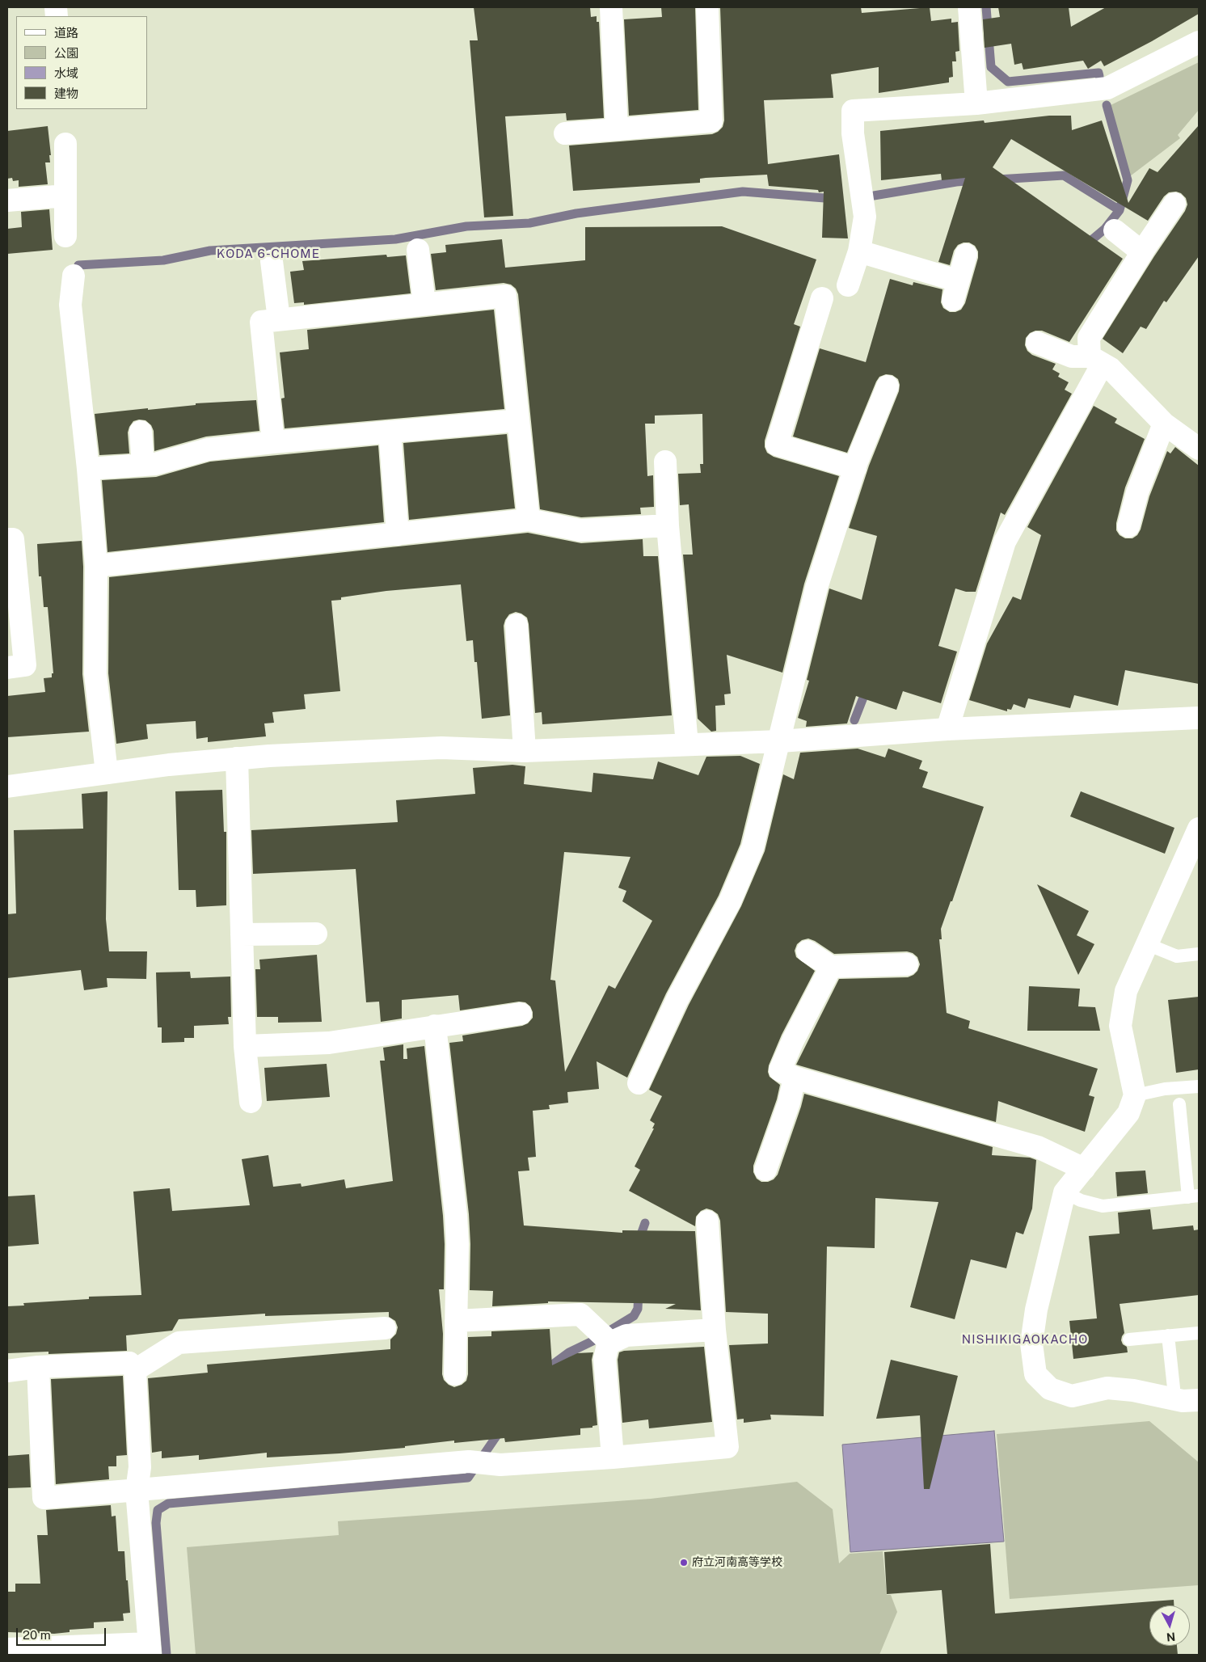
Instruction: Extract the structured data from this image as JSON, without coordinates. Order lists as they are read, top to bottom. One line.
{"districts":["KODA 6-CHOME","NISHIKIGAOKACHO"],"places":["府立河南高等学校"],"legend":["道路","公園","水域","建物"],"scale_bar":"20 m","north":"bottom"}
